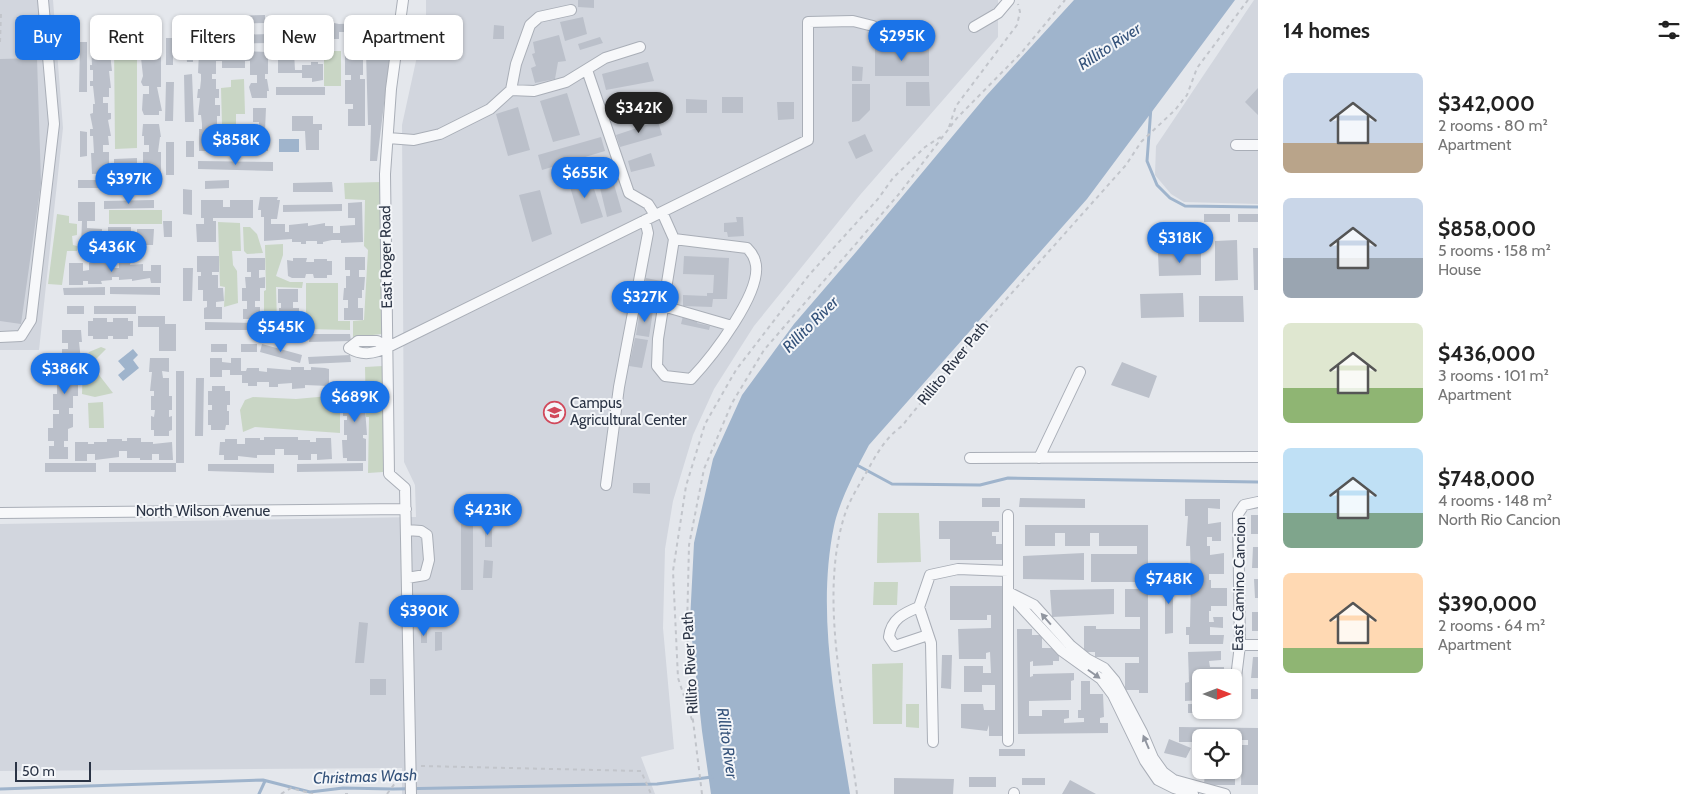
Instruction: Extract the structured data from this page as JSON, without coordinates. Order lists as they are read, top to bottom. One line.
{"streets":{"street":["East Roger Road","North Wilson Avenue","East Camino Cancion"],"path":["Rillito River Path"]},"crossings":[["East Roger Road","North Wilson Avenue"]],"water":["Rillito River","Christmas Wash"],"places":{"school or university":["Campus Agricultural Center"]},"scale_bar":"50 m","north":"right","page":{"heading":"14 homes","chip":["Buy","Rent","Filters","New","Apartment"],"price":["$295K","$342K","$858K","$655K","$397K","$318K","$436K","$327K","$545K","$386K","$689K","$423K","$748K","$390K"],"list":[{"name":"$342,000","note":"2 rooms · 80 m² · Apartment"},{"name":"$858,000","note":"5 rooms · 158 m² · House"},{"name":"$436,000","note":"3 rooms · 101 m² · Apartment"},{"name":"$748,000","note":"4 rooms · 148 m² · North Rio Cancion"},{"name":"$390,000","note":"2 rooms · 64 m² · Apartment"}],"scale":"50 m"}}
